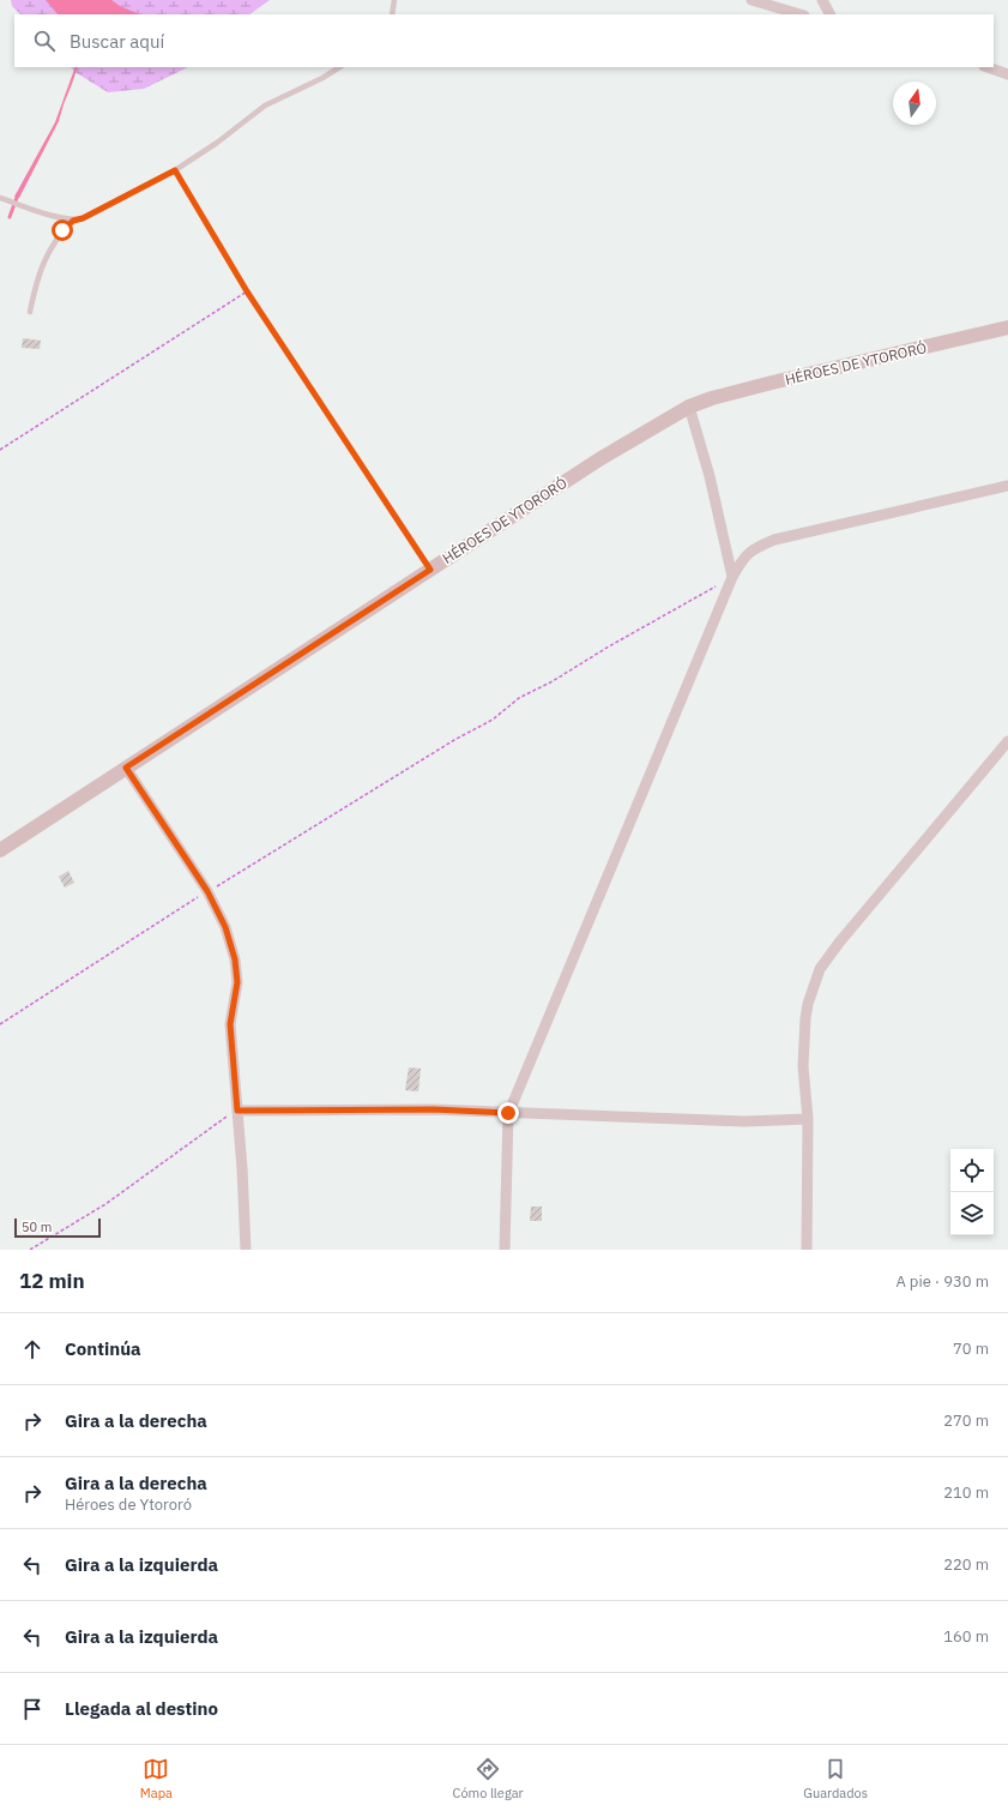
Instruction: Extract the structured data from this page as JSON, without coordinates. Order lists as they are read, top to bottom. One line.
{"streets":{"main road":["HÉROES DE YTORORÓ"]},"scale_bar":"50 m","north":"top","page":{"search":"Buscar aquí","scale":"50 m","heading":["12 min","A pie · 930 m"],"list":[["Continúa","70 m"],["Gira a la derecha","270 m"],["Gira a la derecha","Héroes de Ytororó","210 m"],["Gira a la izquierda","220 m"],["Gira a la izquierda","160 m"],"Llegada al destino"],"nav":["Mapa","Cómo llegar","Guardados"]}}
